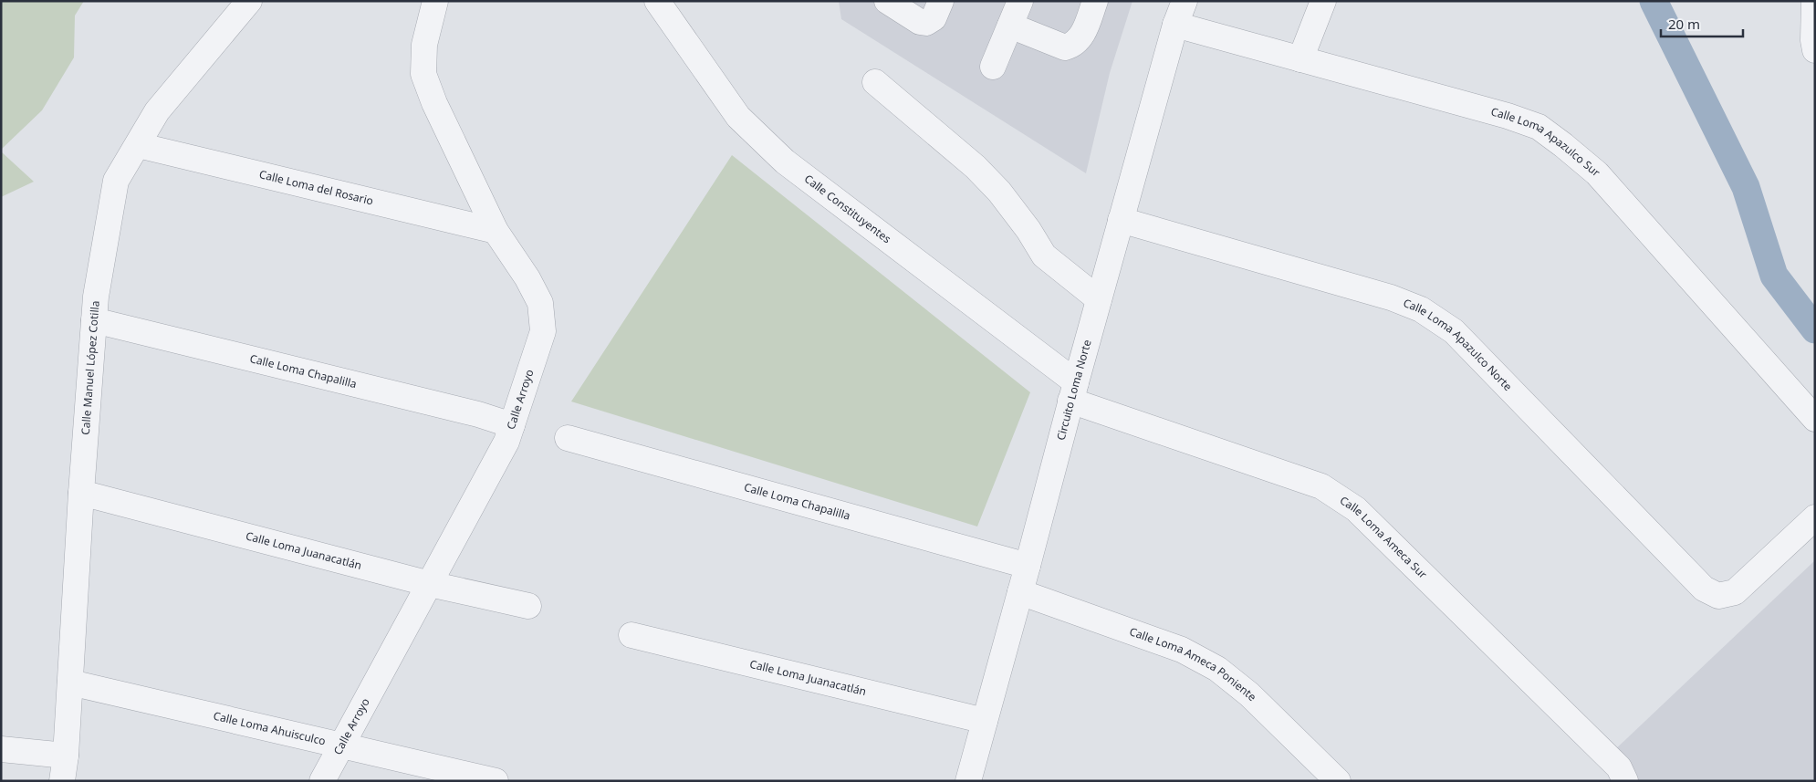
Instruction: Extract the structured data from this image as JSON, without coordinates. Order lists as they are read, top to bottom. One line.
{"streets":{"street":["Calle Loma Apazulco Sur","Calle Loma del Rosario","Calle Constituyentes","Calle Loma Apazulco Norte","Calle Manuel López Cotilla","Calle Loma Chapalilla","Circuito Loma Norte","Calle Arroyo","Calle Loma Ameca Sur","Calle Loma Juanacatlán","Calle Loma Ameca Poniente","Calle Loma Ahuisculco"]},"crossings":[["Calle Loma Apazulco Sur","Circuito Loma Norte"],["Calle Loma del Rosario","Calle Manuel López Cotilla"],["Calle Loma del Rosario","Calle Arroyo"],["Calle Constituyentes","Circuito Loma Norte"],["Calle Constituyentes","Calle Loma Ameca Sur"],["Calle Loma Apazulco Norte","Circuito Loma Norte"],["Calle Manuel López Cotilla","Calle Loma Chapalilla"],["Calle Manuel López Cotilla","Calle Loma Juanacatlán"],["Calle Manuel López Cotilla","Calle Loma Ahuisculco"],["Calle Loma Chapalilla","Circuito Loma Norte"],["Calle Loma Chapalilla","Calle Arroyo"],["Circuito Loma Norte","Calle Loma Ameca Sur"],["Circuito Loma Norte","Calle Loma Juanacatlán"],["Circuito Loma Norte","Calle Loma Ameca Poniente"],["Calle Arroyo","Calle Loma Juanacatlán"],["Calle Arroyo","Calle Loma Ahuisculco"]],"scale_bar":"20 m"}
